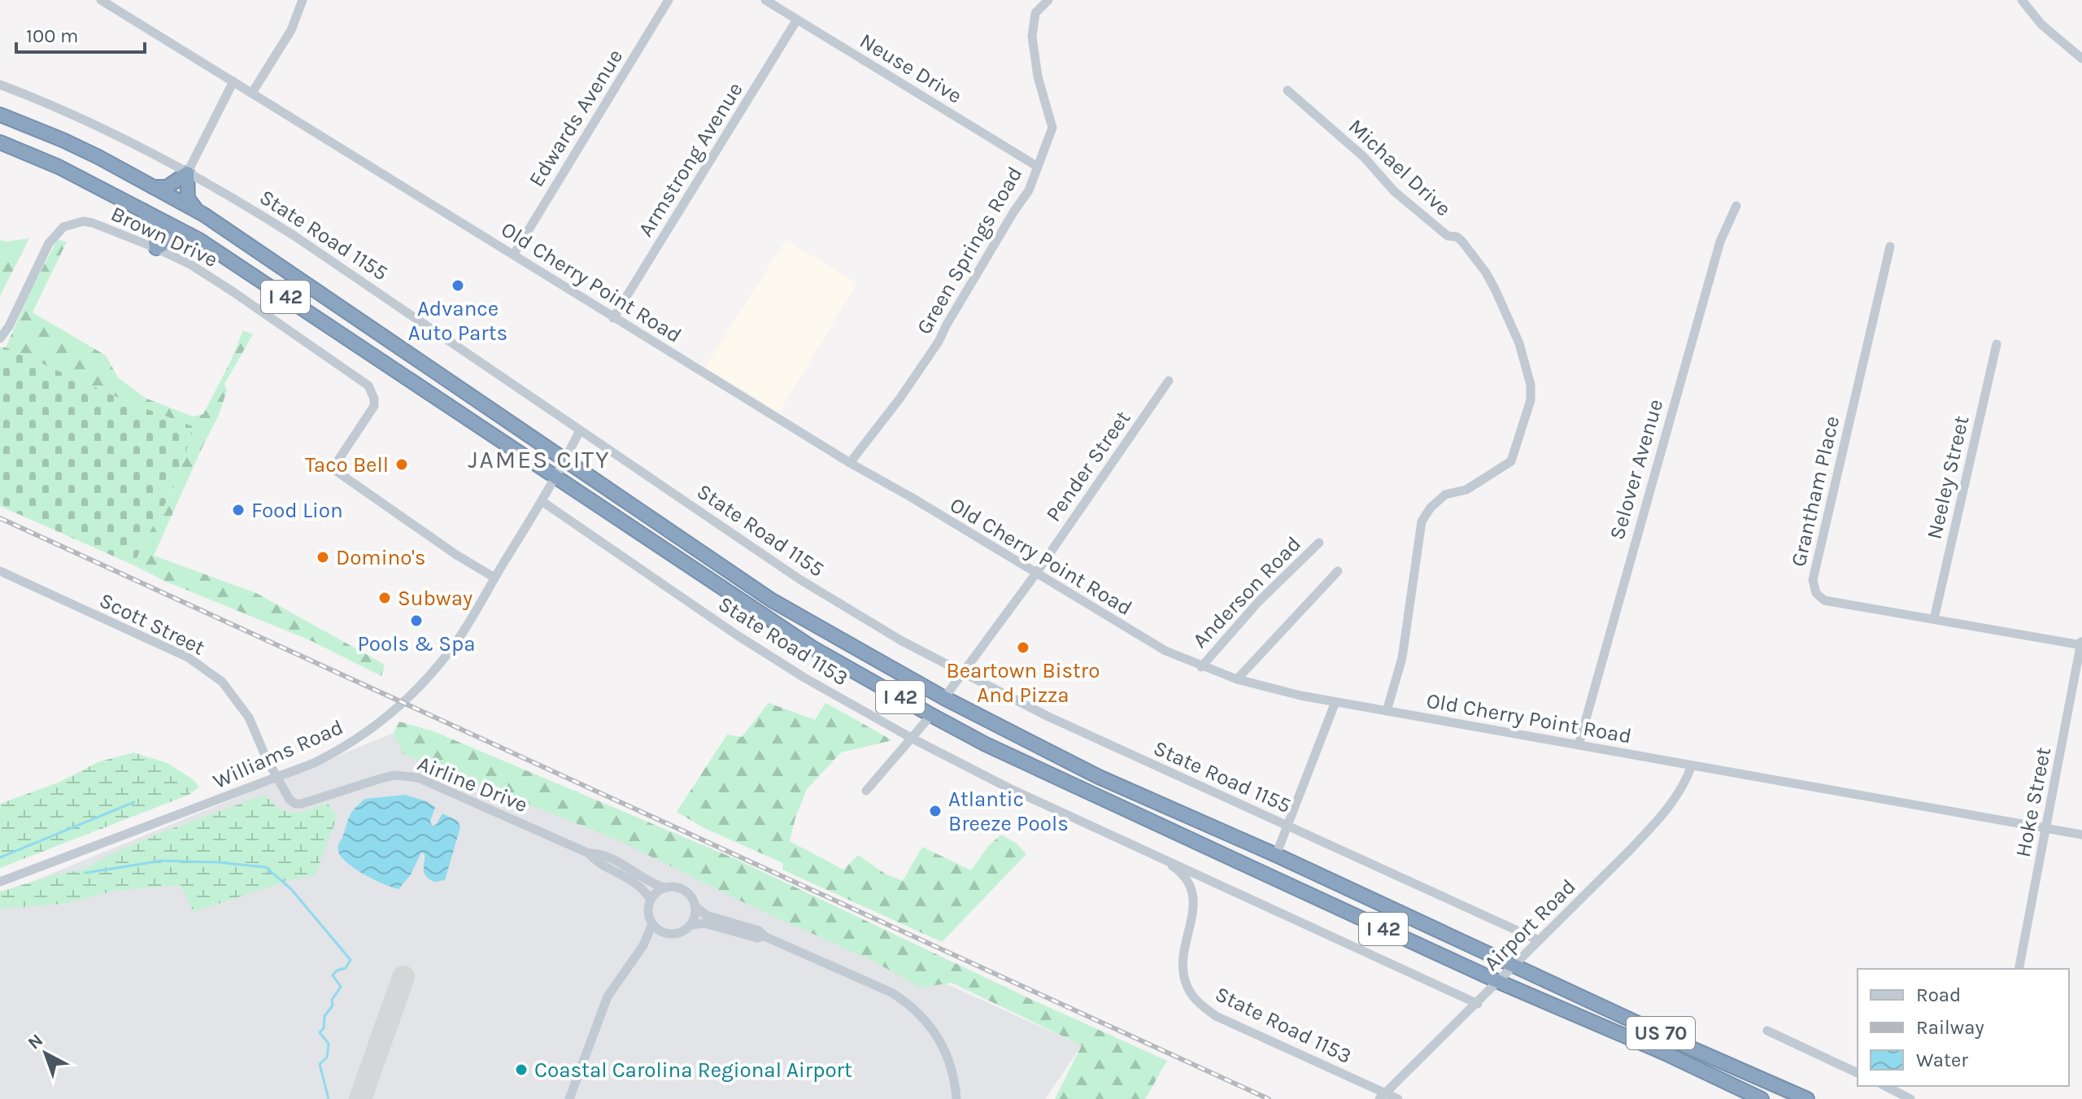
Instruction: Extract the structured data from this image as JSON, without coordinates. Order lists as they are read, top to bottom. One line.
{"streets":{"highway":["I 42","US 70"],"street":["Neuse Drive","Edwards Avenue","Armstrong Avenue","Michael Drive","State Road 1155","Brown Drive","Green Springs Road","Old Cherry Point Road","Pender Street","Selover Avenue","Neeley Street","Grantham Place","Anderson Road","Scott Street","State Road 1153","Williams Road","Airline Drive","Hoke Street","Airport Road"]},"crossings":[["Neuse Drive","Armstrong Avenue"],["Neuse Drive","Green Springs Road"],["Edwards Avenue","Old Cherry Point Road"],["Armstrong Avenue","Old Cherry Point Road"],["Michael Drive","Old Cherry Point Road"],["State Road 1155","Pender Street"],["State Road 1155","Williams Road"],["State Road 1155","Airport Road"],["Brown Drive","Williams Road"],["Green Springs Road","Old Cherry Point Road"],["Old Cherry Point Road","Pender Street"],["Old Cherry Point Road","Selover Avenue"],["Old Cherry Point Road","Anderson Road"],["Old Cherry Point Road","Hoke Street"],["Old Cherry Point Road","Airport Road"],["I 42","Williams Road"],["I 42","Airport Road"],["Pender Street","US 70"],["Neeley Street","Grantham Place"],["Grantham Place","Hoke Street"],["Scott Street","Williams Road"],["Scott Street","Airline Drive"],["State Road 1153","Williams Road"],["State Road 1153","Airport Road"],["Williams Road","Airline Drive"],["Williams Road","US 70"],["Airport Road","US 70"]],"districts":["JAMES CITY"],"places":["Advance Auto Parts","Taco Bell","Food Lion","Domino's","Subway","Pools & Spa","Beartown Bistro And Pizza","Atlantic Breeze Pools","Coastal Carolina Regional Airport"],"legend":["Road","Railway","Water"],"scale_bar":"100 m","north":"top left"}
